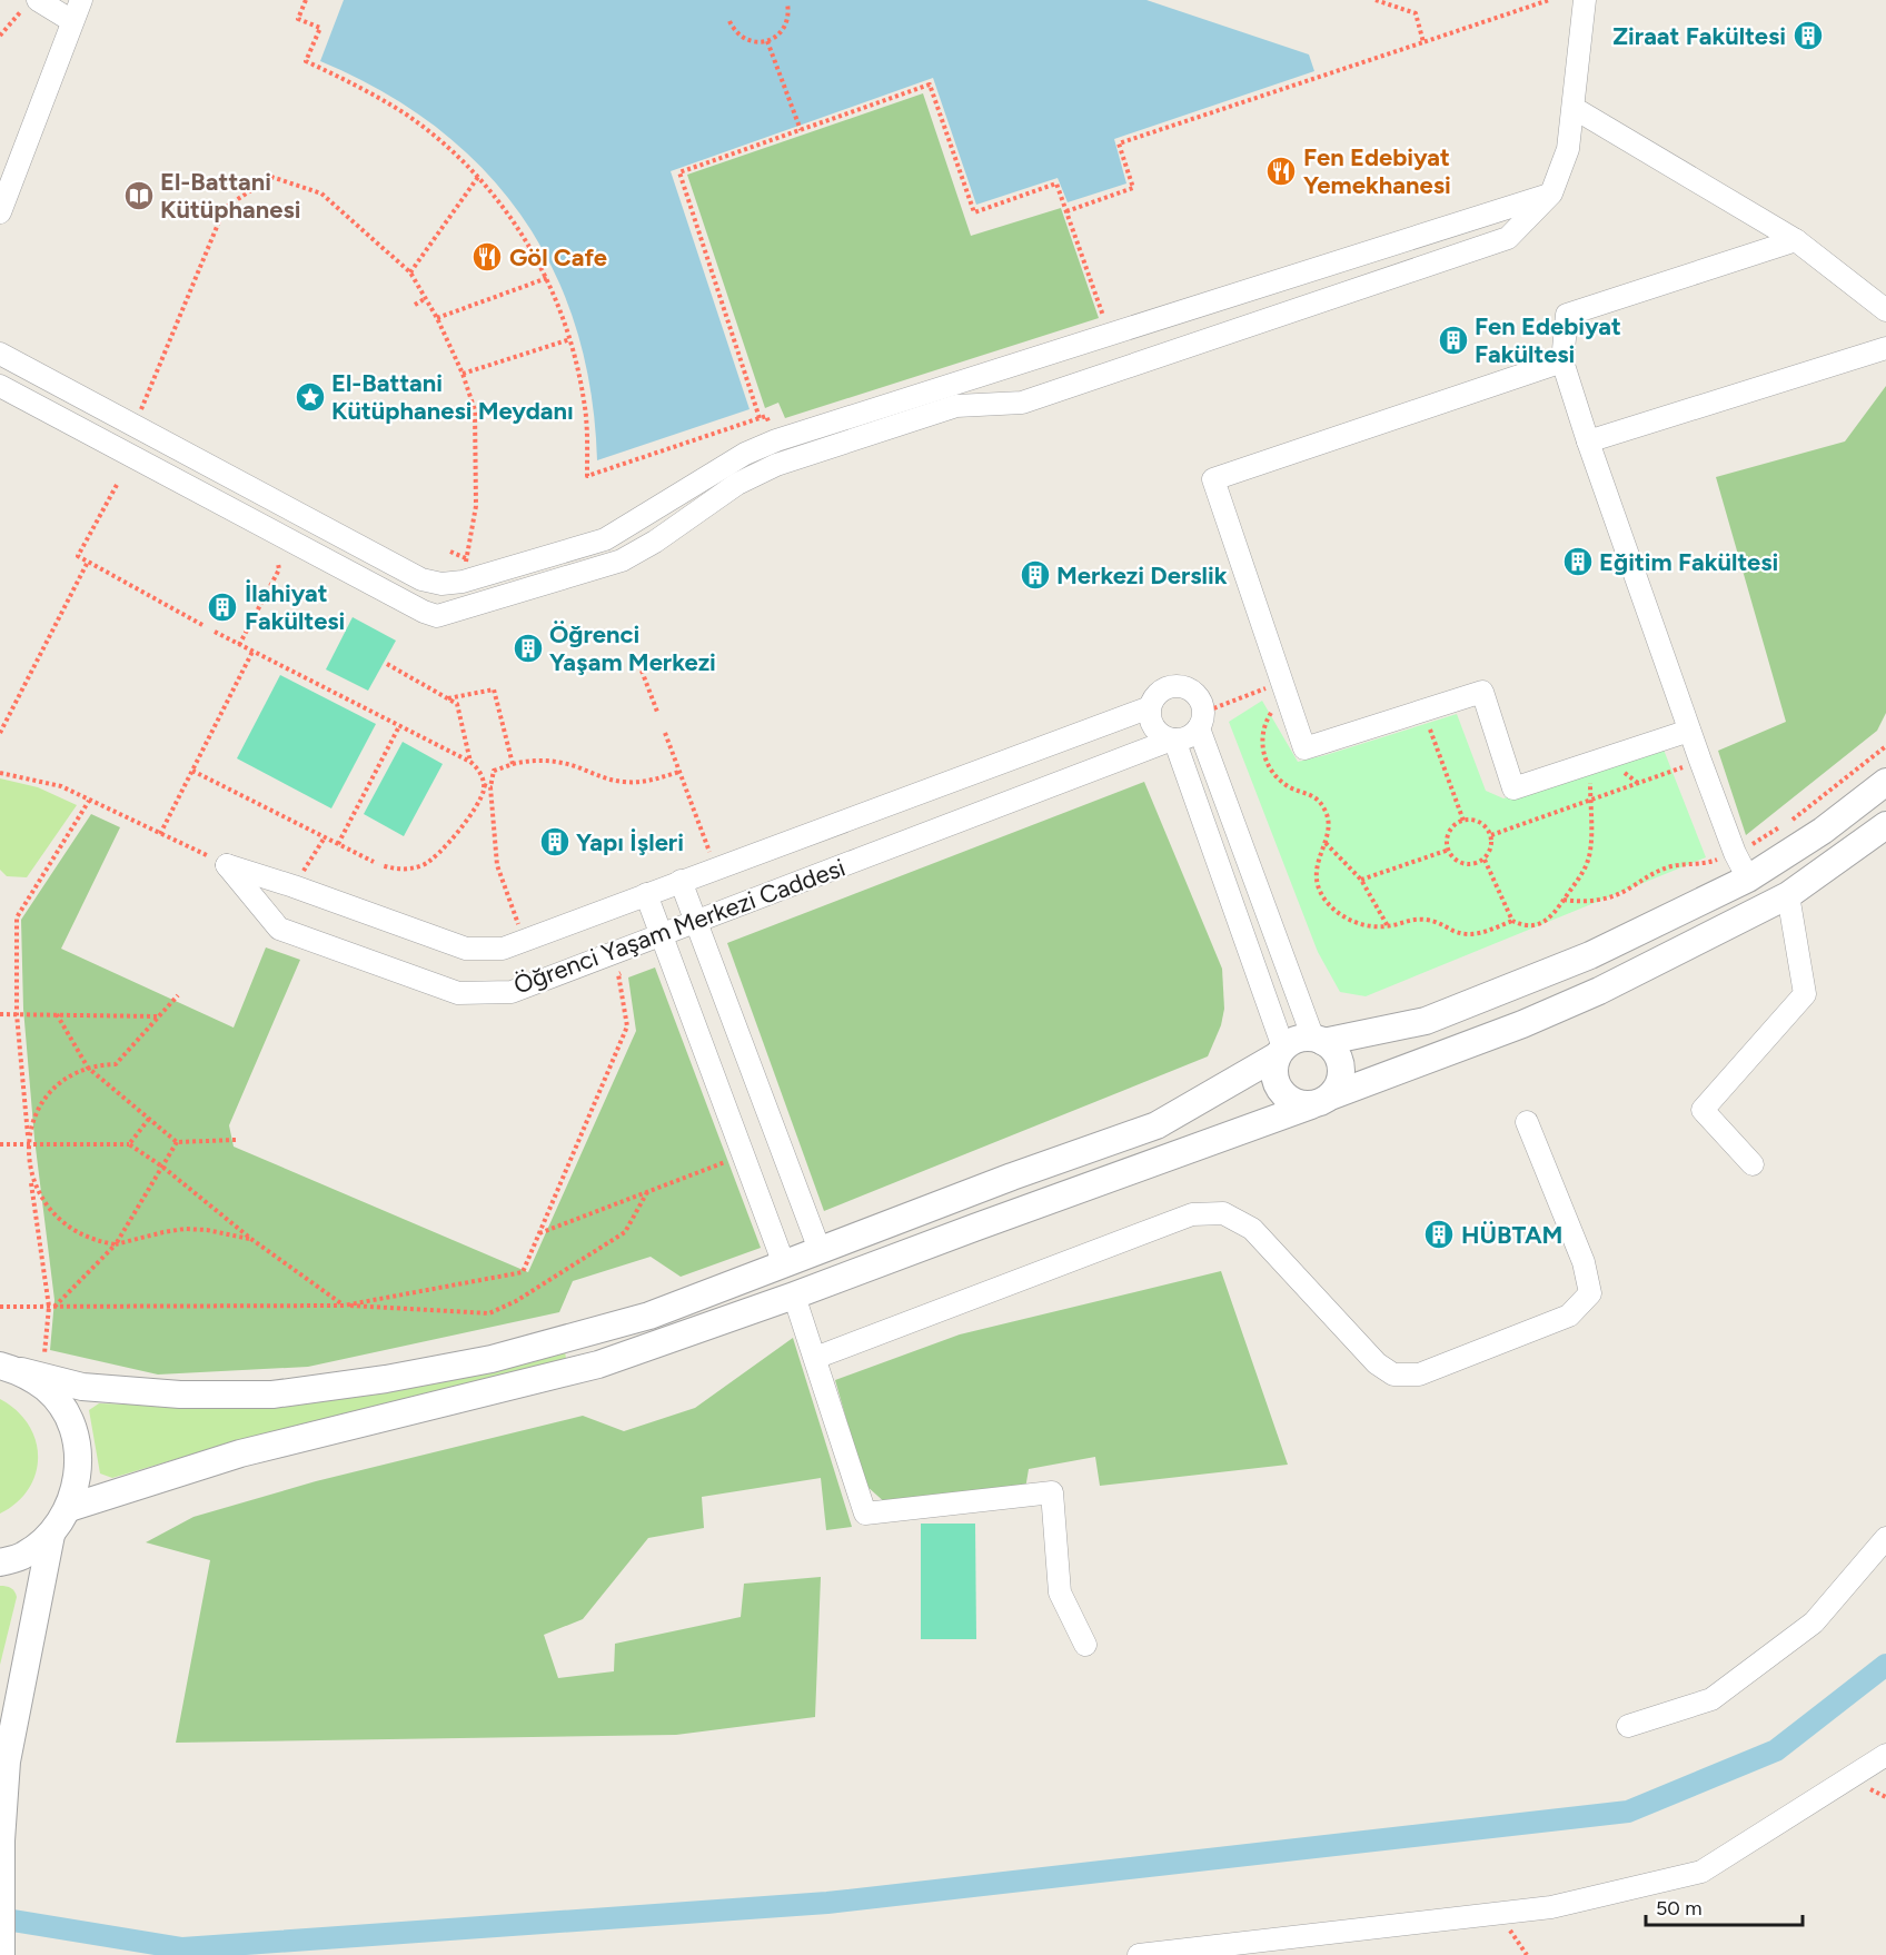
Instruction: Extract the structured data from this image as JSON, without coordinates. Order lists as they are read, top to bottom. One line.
{"streets":{"street":["Öğrenci Yaşam Merkezi Caddesi"]},"places":{"building":["Ziraat Fakültesi","Fen Edebiyat Fakültesi","Eğitim Fakültesi","Merkezi Derslik","İlahiyat Fakültesi","Öğrenci Yaşam Merkezi","Yapı İşleri","HÜBTAM"],"restaurant":["Fen Edebiyat Yemekhanesi","Göl Cafe"],"library":["El-Battani Kütüphanesi"],"place":["El-Battani Kütüphanesi Meydanı"]},"scale_bar":"50 m"}
